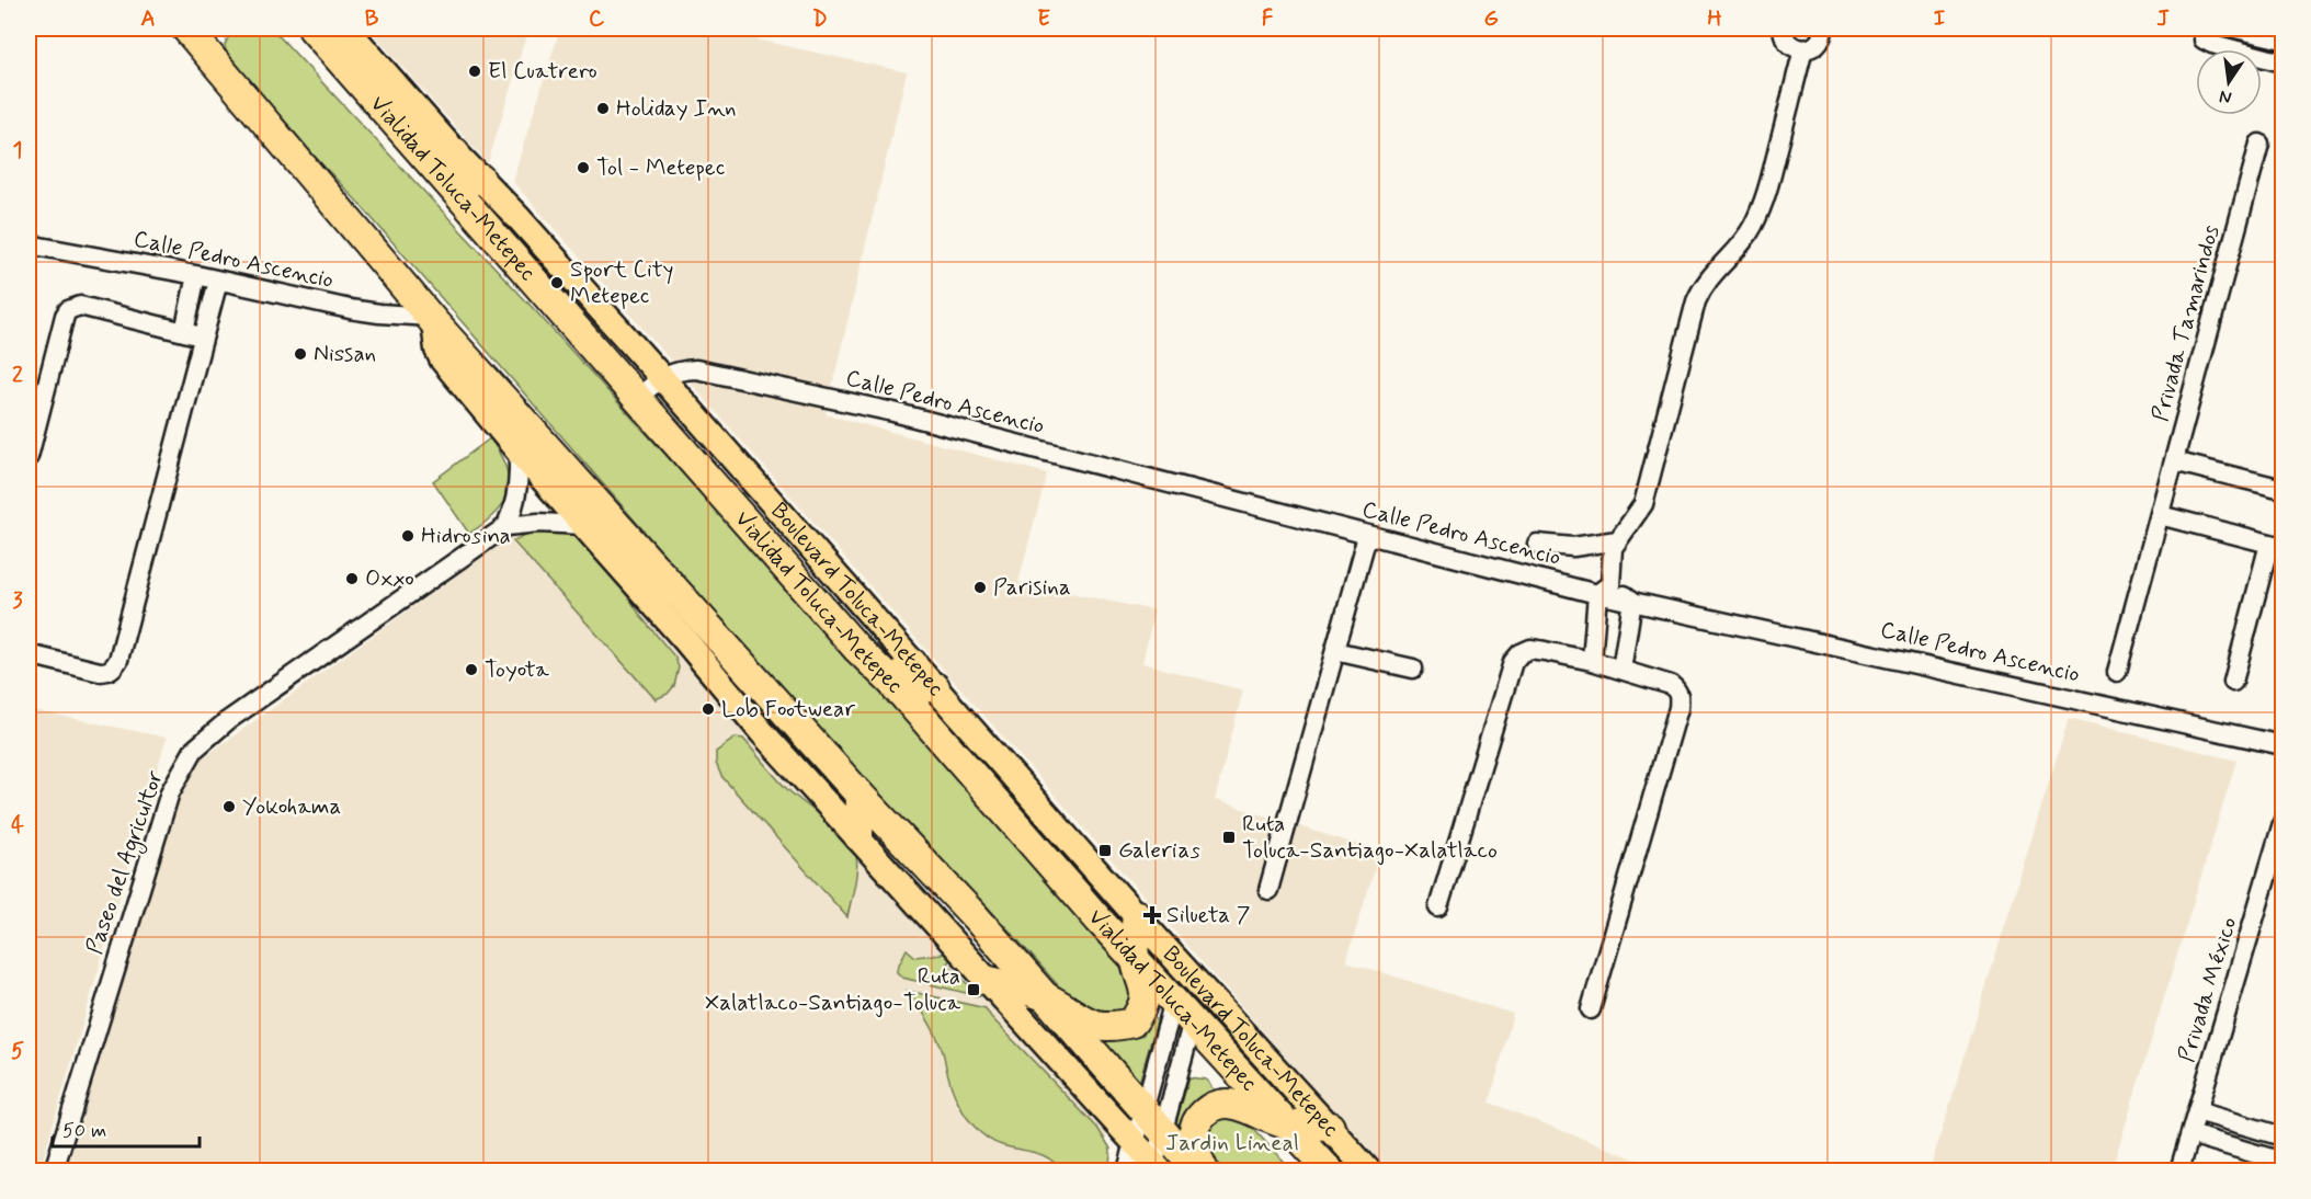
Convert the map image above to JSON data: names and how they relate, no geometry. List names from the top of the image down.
{
  "streets": {
    "highway": ["Vialidad Toluca-Metepec"],
    "main road": ["Boulevard Toluca-Metepec"],
    "street": [
      "Calle Pedro Ascencio",
      "Privada Tamarindos",
      "Paseo del Agricultor",
      "Privada México"
    ]
  },
  "crossings": [
    ["Vialidad Toluca-Metepec", "Calle Pedro Ascencio"],
    ["Calle Pedro Ascencio", "Boulevard Toluca-Metepec"]
  ],
  "parks": ["Jardin Lineal"],
  "places": {
    "other": [
      "El Cuatrero",
      "Holiday Inn",
      "Tol - Metepec",
      "Sport City Metepec",
      "Nissan",
      "Hidrosina",
      "Oxxo",
      "Parisina",
      "Toyota",
      "Lob Footwear",
      "Yokohama"
    ],
    "transit": ["Ruta Toluca-Santiago-Xalatlaco", "Galerias", "Ruta Xalatlaco-Santiago-Toluca"],
    "health": ["Silueta 7"]
  },
  "scale_bar": "50 m",
  "north": "bottom",
  "grid": {
    "columns": [
      "A",
      "B",
      "C",
      "D",
      "E",
      "F",
      "G",
      "H",
      "I",
      "J"
    ],
    "rows": [
      "1",
      "2",
      "3",
      "4",
      "5"
    ]
  }
}
